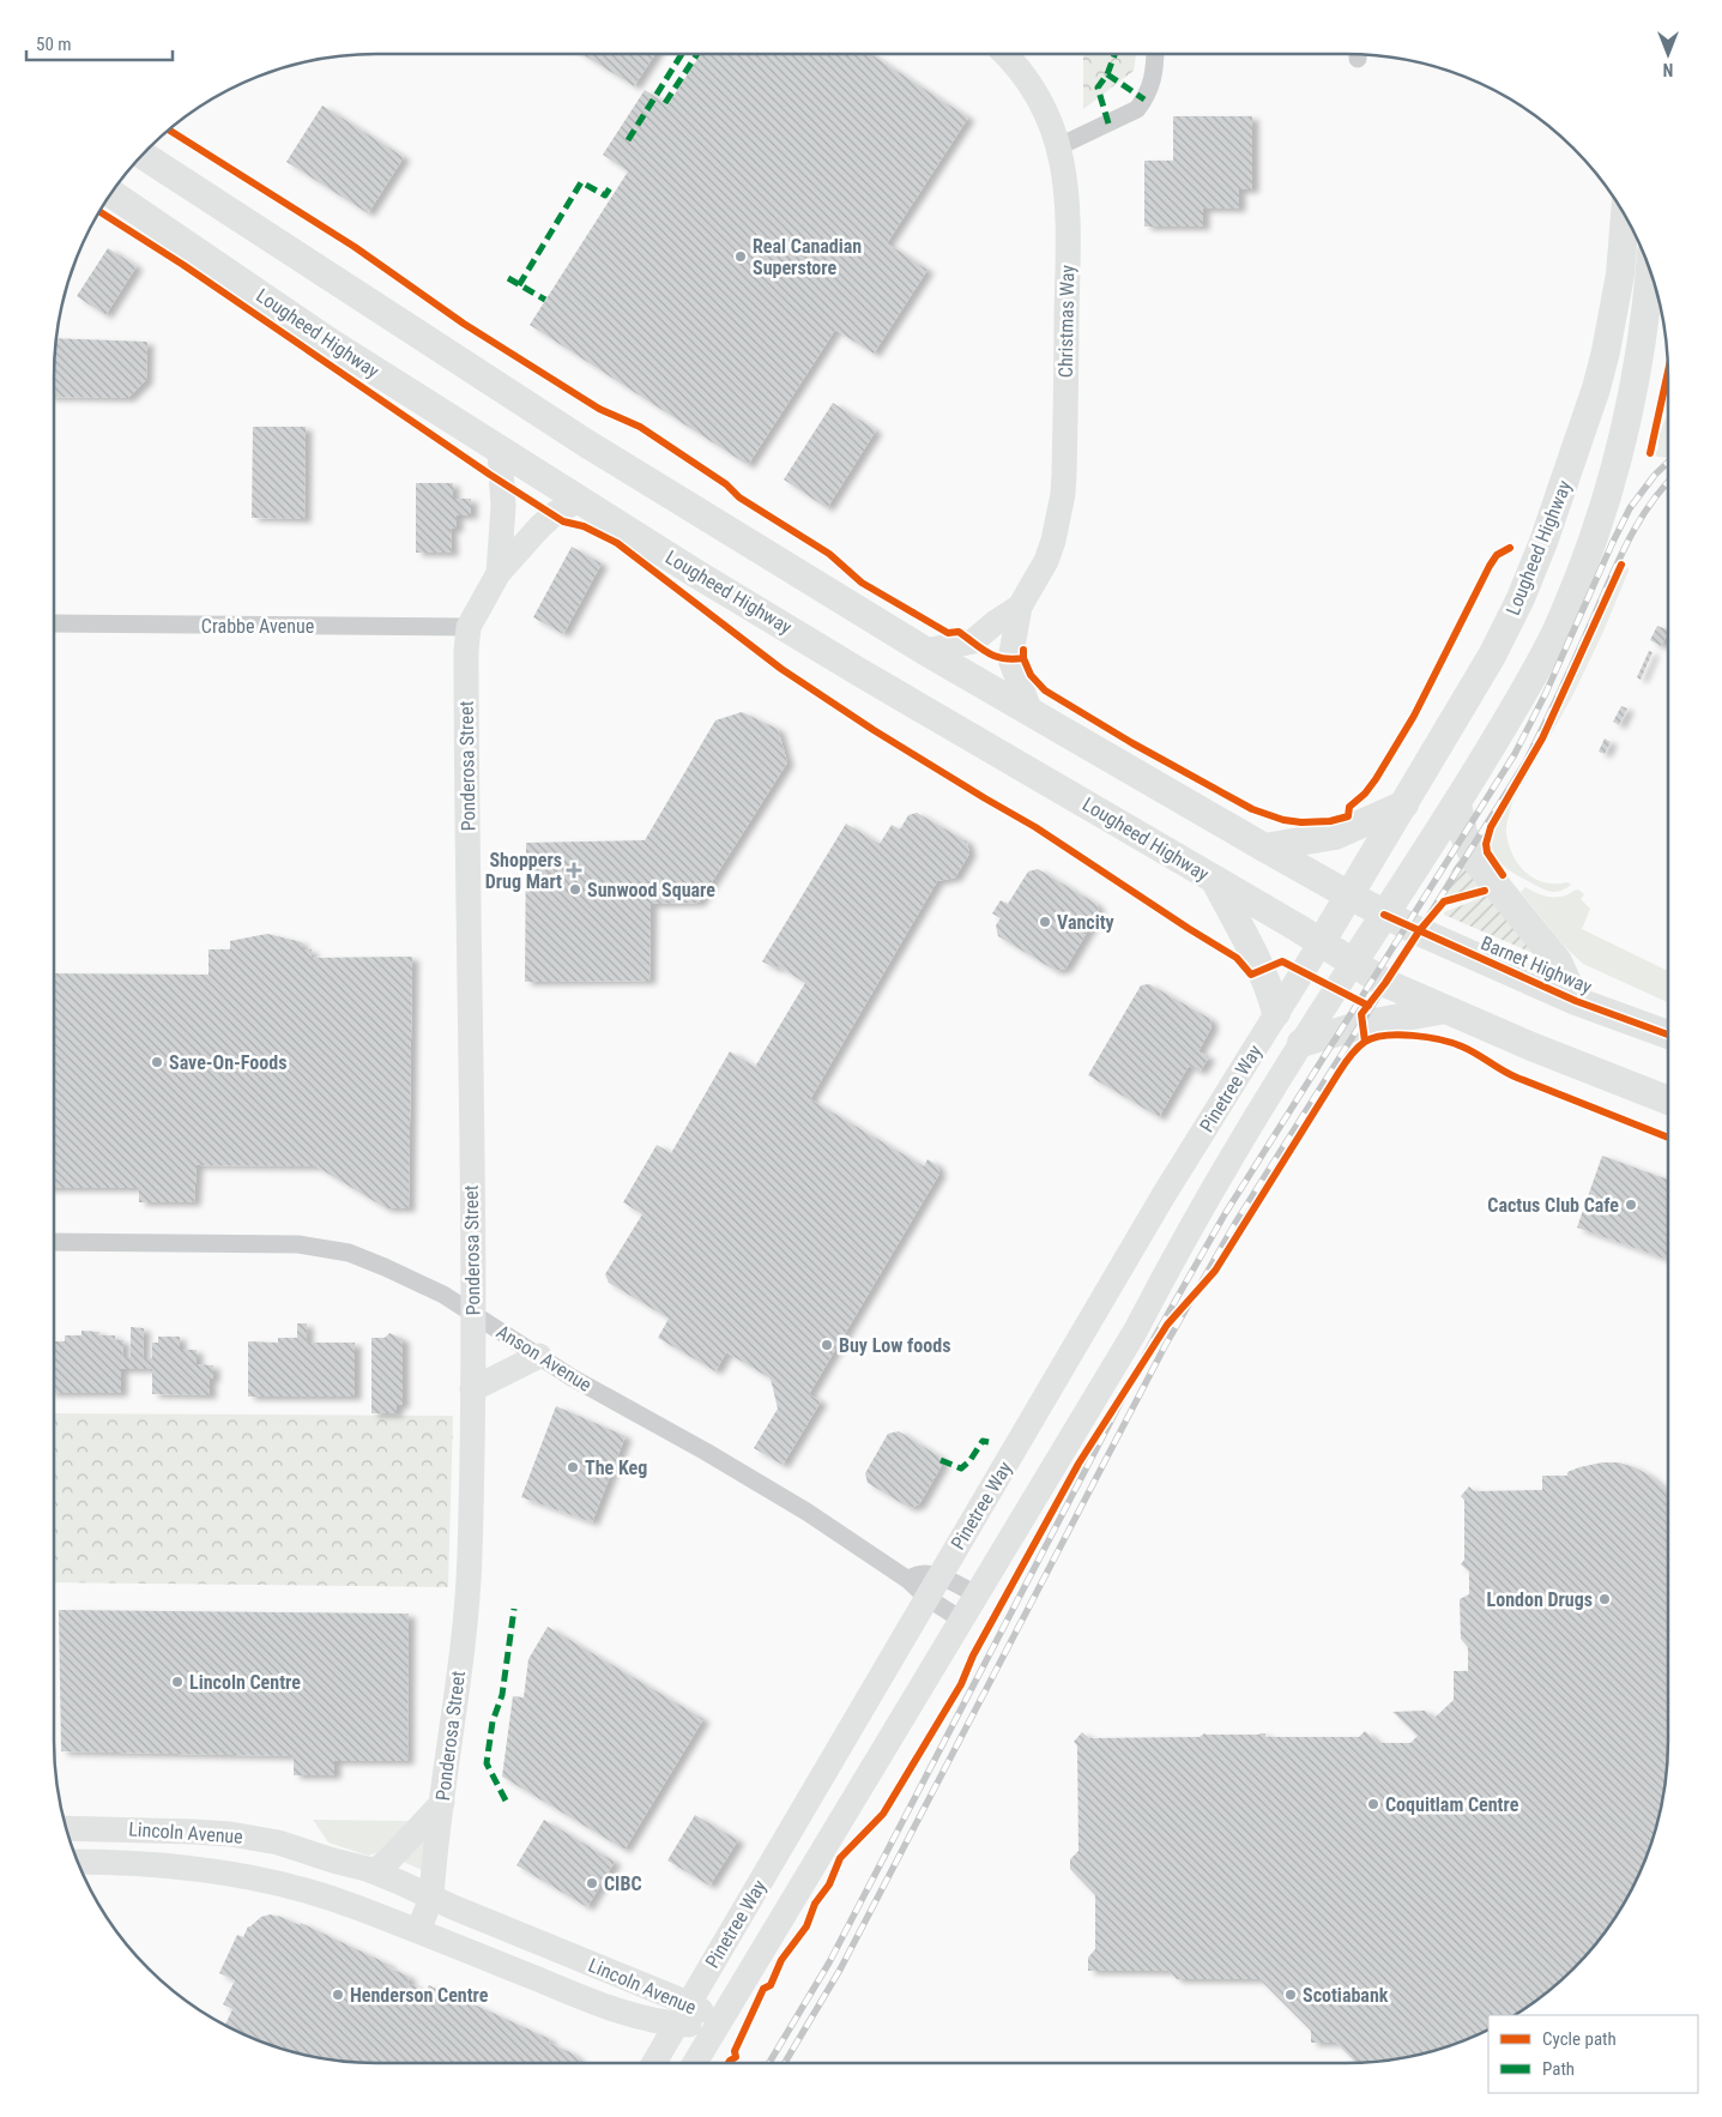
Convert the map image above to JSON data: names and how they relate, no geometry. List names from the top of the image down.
{
  "streets": {
    "main road": [
      "Christmas Way",
      "Lougheed Highway",
      "Ponderosa Street",
      "Barnet Highway",
      "Pinetree Way",
      "Lincoln Avenue"
    ],
    "street": ["Crabbe Avenue", "Anson Avenue"]
  },
  "crossings": [
    ["Lougheed Highway", "Ponderosa Street"],
    ["Lougheed Highway", "Pinetree Way"],
    ["Crabbe Avenue", "Ponderosa Street"],
    ["Ponderosa Street", "Anson Avenue"],
    ["Ponderosa Street", "Lincoln Avenue"],
    ["Pinetree Way", "Anson Avenue"],
    ["Pinetree Way", "Lincoln Avenue"]
  ],
  "places": {
    "other": [
      "Real Canadian Superstore",
      "Sunwood Square",
      "Vancity",
      "Save-On-Foods",
      "Cactus Club Cafe",
      "Buy Low foods",
      "The Keg",
      "London Drugs",
      "Lincoln Centre",
      "Coquitlam Centre",
      "CIBC",
      "Henderson Centre",
      "Scotiabank"
    ],
    "health": ["Shoppers Drug Mart"]
  },
  "legend": ["Cycle path", "Path"],
  "scale_bar": "50 m",
  "north": "bottom"
}
